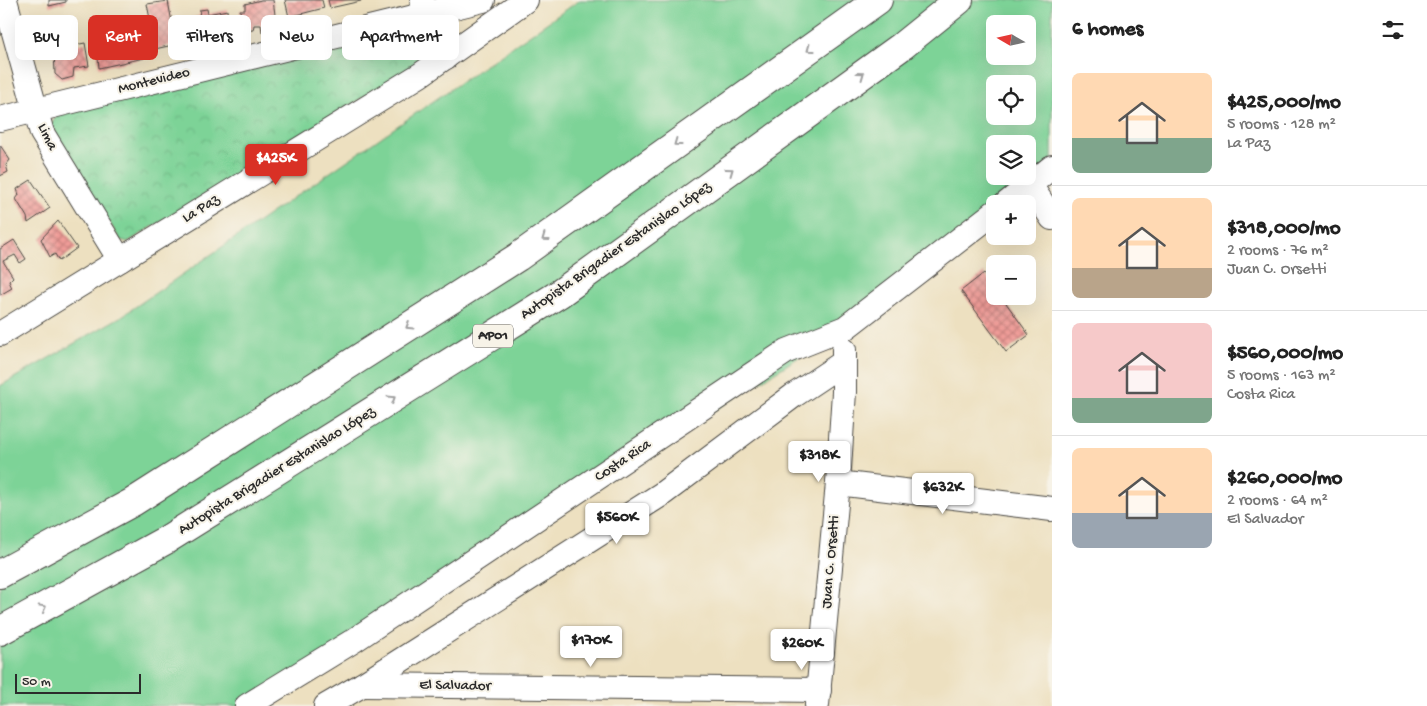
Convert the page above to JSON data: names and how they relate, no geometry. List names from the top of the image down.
{
  "streets": {
    "highway": ["Autopista Brigadier Estanislao López", "AP01"],
    "street": [
      "Montevideo",
      "Lima",
      "La Paz",
      "Costa Rica",
      "Juan C. Orsetti",
      "El Salvador"
    ]
  },
  "crossings": [
    ["Montevideo", "Lima"],
    ["Lima", "La Paz"],
    ["Costa Rica", "Juan C. Orsetti"],
    ["Juan C. Orsetti", "El Salvador"]
  ],
  "scale_bar": "50 m",
  "north": "left",
  "page": {
    "heading": "6 homes",
    "map_buttons": ["+", "−"],
    "chip": [
      "Buy",
      "Rent",
      "Filters",
      "New",
      "Apartment"
    ],
    "list": [
      {
        "name": "$425,000/mo",
        "note": "5 rooms · 128 m² · La Paz"
      },
      {
        "name": "$318,000/mo",
        "note": "2 rooms · 76 m² · Juan C. Orsetti"
      },
      {
        "name": "$560,000/mo",
        "note": "5 rooms · 163 m² · Costa Rica"
      },
      {
        "name": "$260,000/mo",
        "note": "2 rooms · 64 m² · El Salvador"
      }
    ],
    "price": [
      "$425K",
      "$318K",
      "$632K",
      "$560K",
      "$170K",
      "$260K"
    ],
    "scale": "50 m"
  }
}
